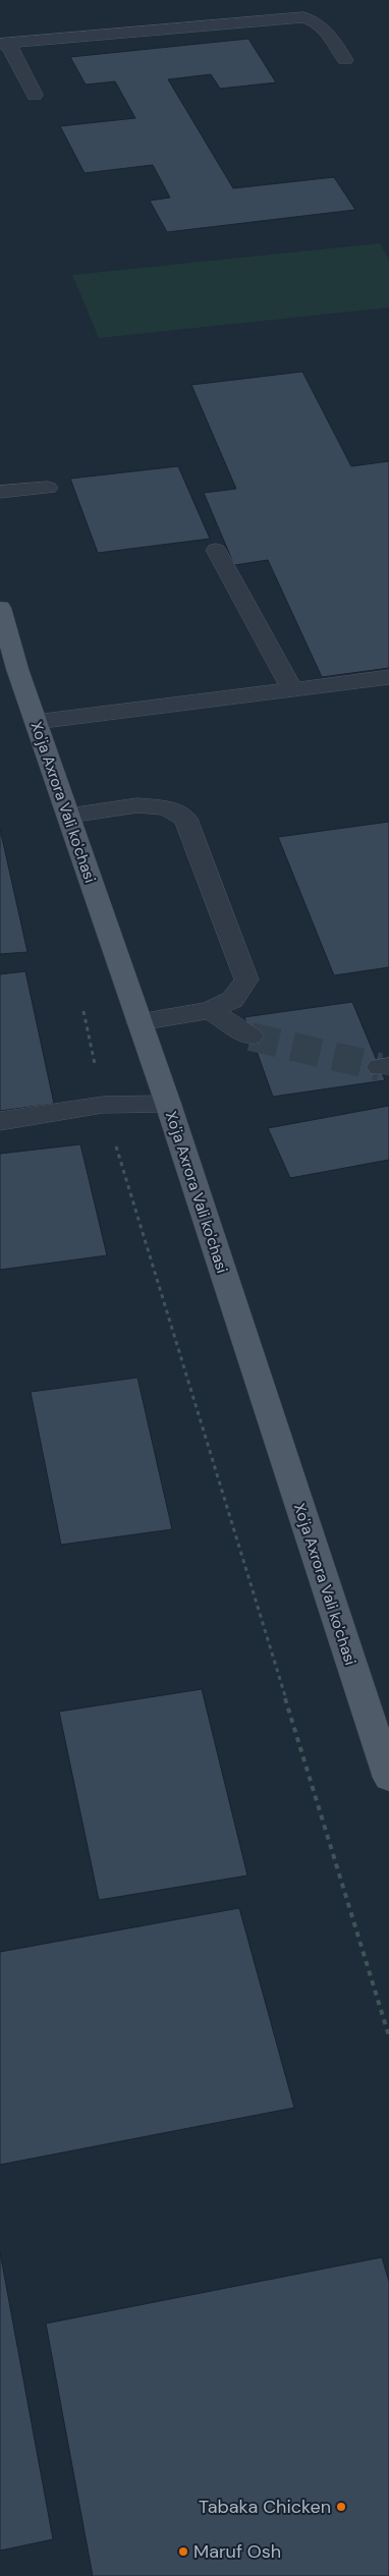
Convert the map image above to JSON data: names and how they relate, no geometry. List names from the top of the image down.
{
  "streets": {
    "main road": ["Xo'ja Axrora Vali ko'chasi"]
  },
  "places": ["Tabaka Chicken", "Maruf Osh"]
}
